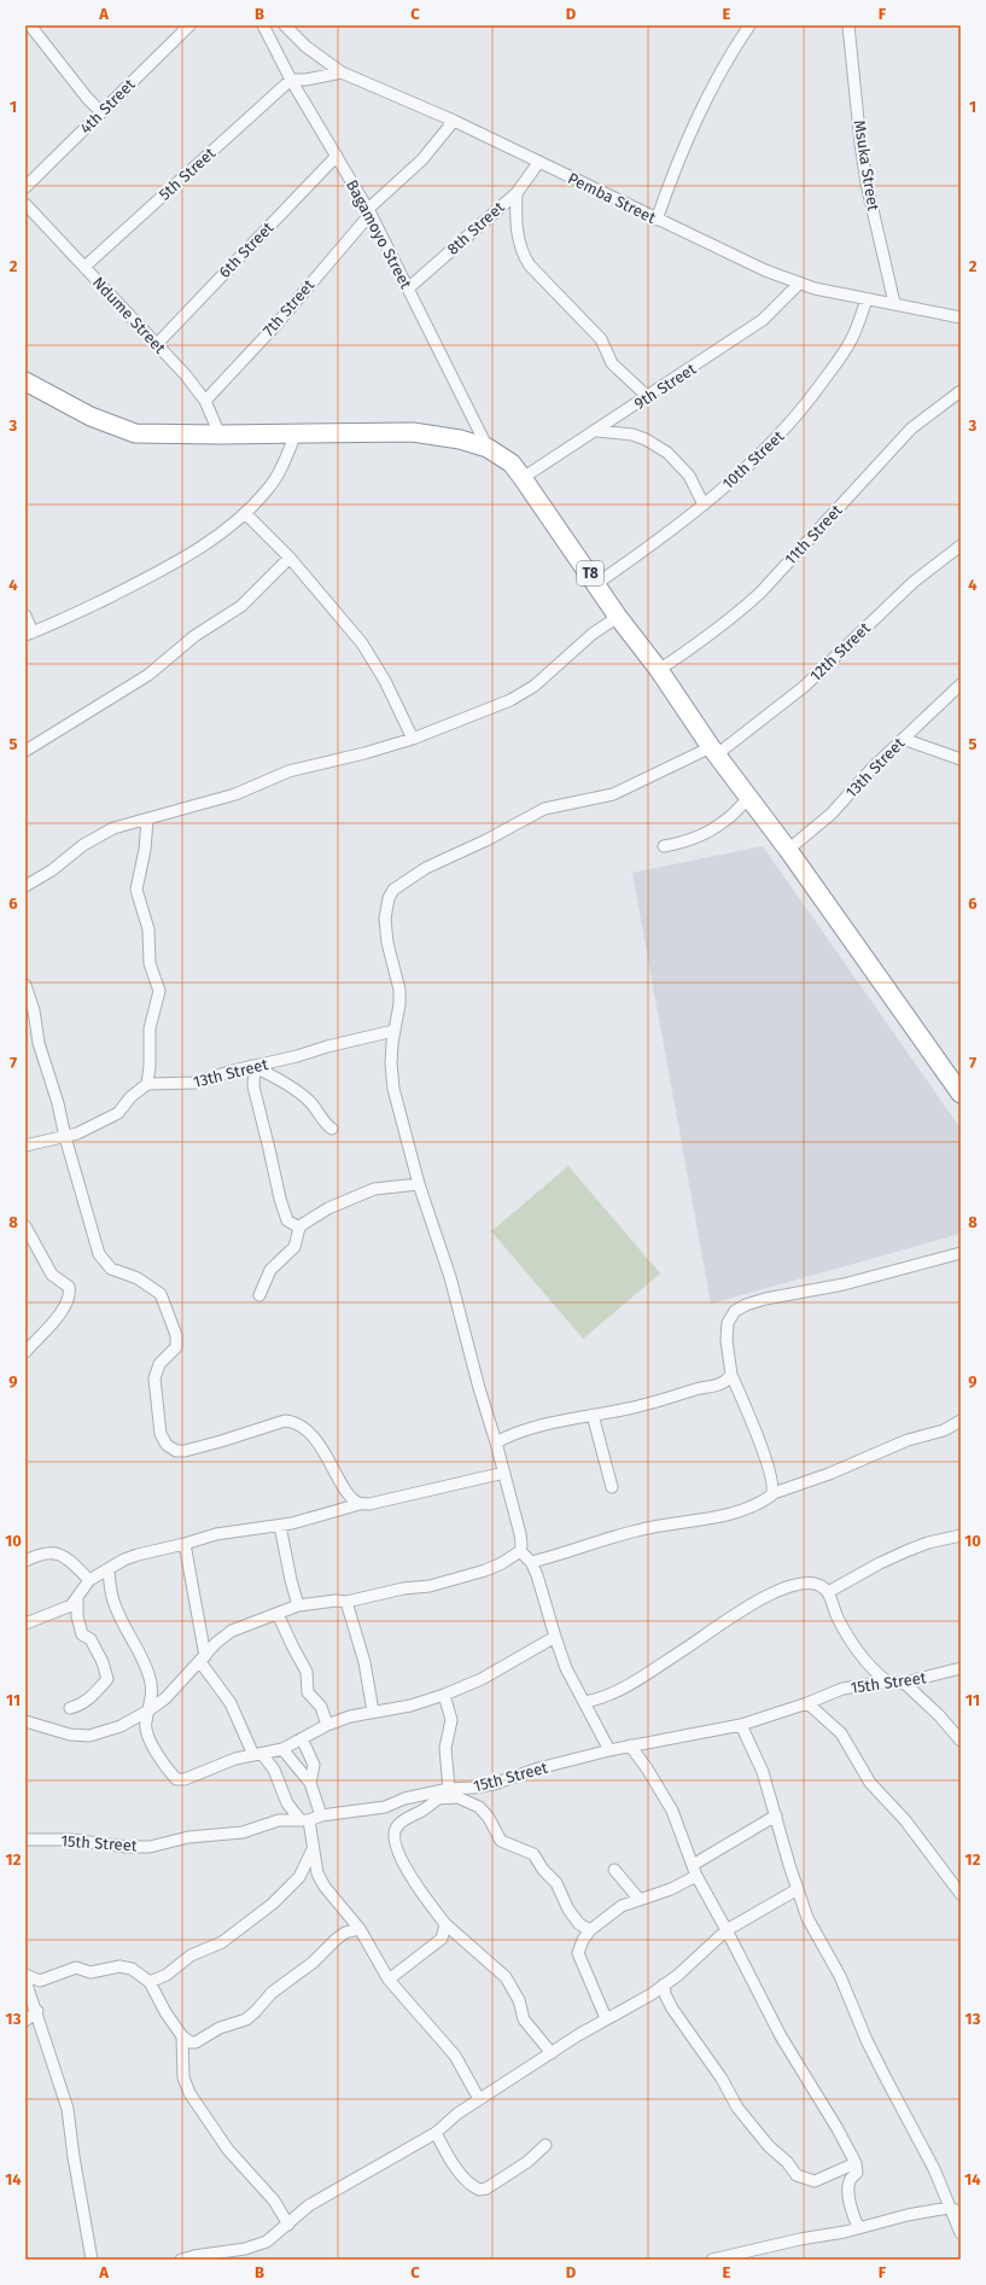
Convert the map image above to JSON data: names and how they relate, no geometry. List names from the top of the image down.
{
  "streets": {
    "highway": ["T8"],
    "street": [
      "4th Street",
      "Msuka Street",
      "5th Street",
      "Pemba Street",
      "8th Street",
      "Bagamoyo Street",
      "6th Street",
      "7th Street",
      "Ndume Street",
      "9th Street",
      "10th Street",
      "11th Street",
      "12th Street",
      "13th Street",
      "15th Street"
    ]
  },
  "crossings": [
    ["Msuka Street", "Pemba Street"],
    ["5th Street", "Bagamoyo Street"],
    ["5th Street", "Ndume Street"],
    ["Pemba Street", "8th Street"],
    ["Pemba Street", "7th Street"],
    ["Pemba Street", "9th Street"],
    ["Pemba Street", "10th Street"],
    ["8th Street", "Bagamoyo Street"],
    ["Bagamoyo Street", "6th Street"],
    ["Bagamoyo Street", "7th Street"],
    ["Bagamoyo Street", "T8"],
    ["6th Street", "Ndume Street"],
    ["7th Street", "Ndume Street"],
    ["Ndume Street", "T8"],
    ["9th Street", "T8"],
    ["10th Street", "T8"],
    ["11th Street", "T8"],
    ["T8", "12th Street"],
    ["T8", "13th Street"],
    ["12th Street", "13th Street"]
  ],
  "grid": {
    "columns": [
      "A",
      "B",
      "C",
      "D",
      "E",
      "F"
    ],
    "rows": [
      "1",
      "2",
      "3",
      "4",
      "5",
      "6",
      "7",
      "8",
      "9",
      "10",
      "11",
      "12",
      "13",
      "14"
    ]
  }
}
